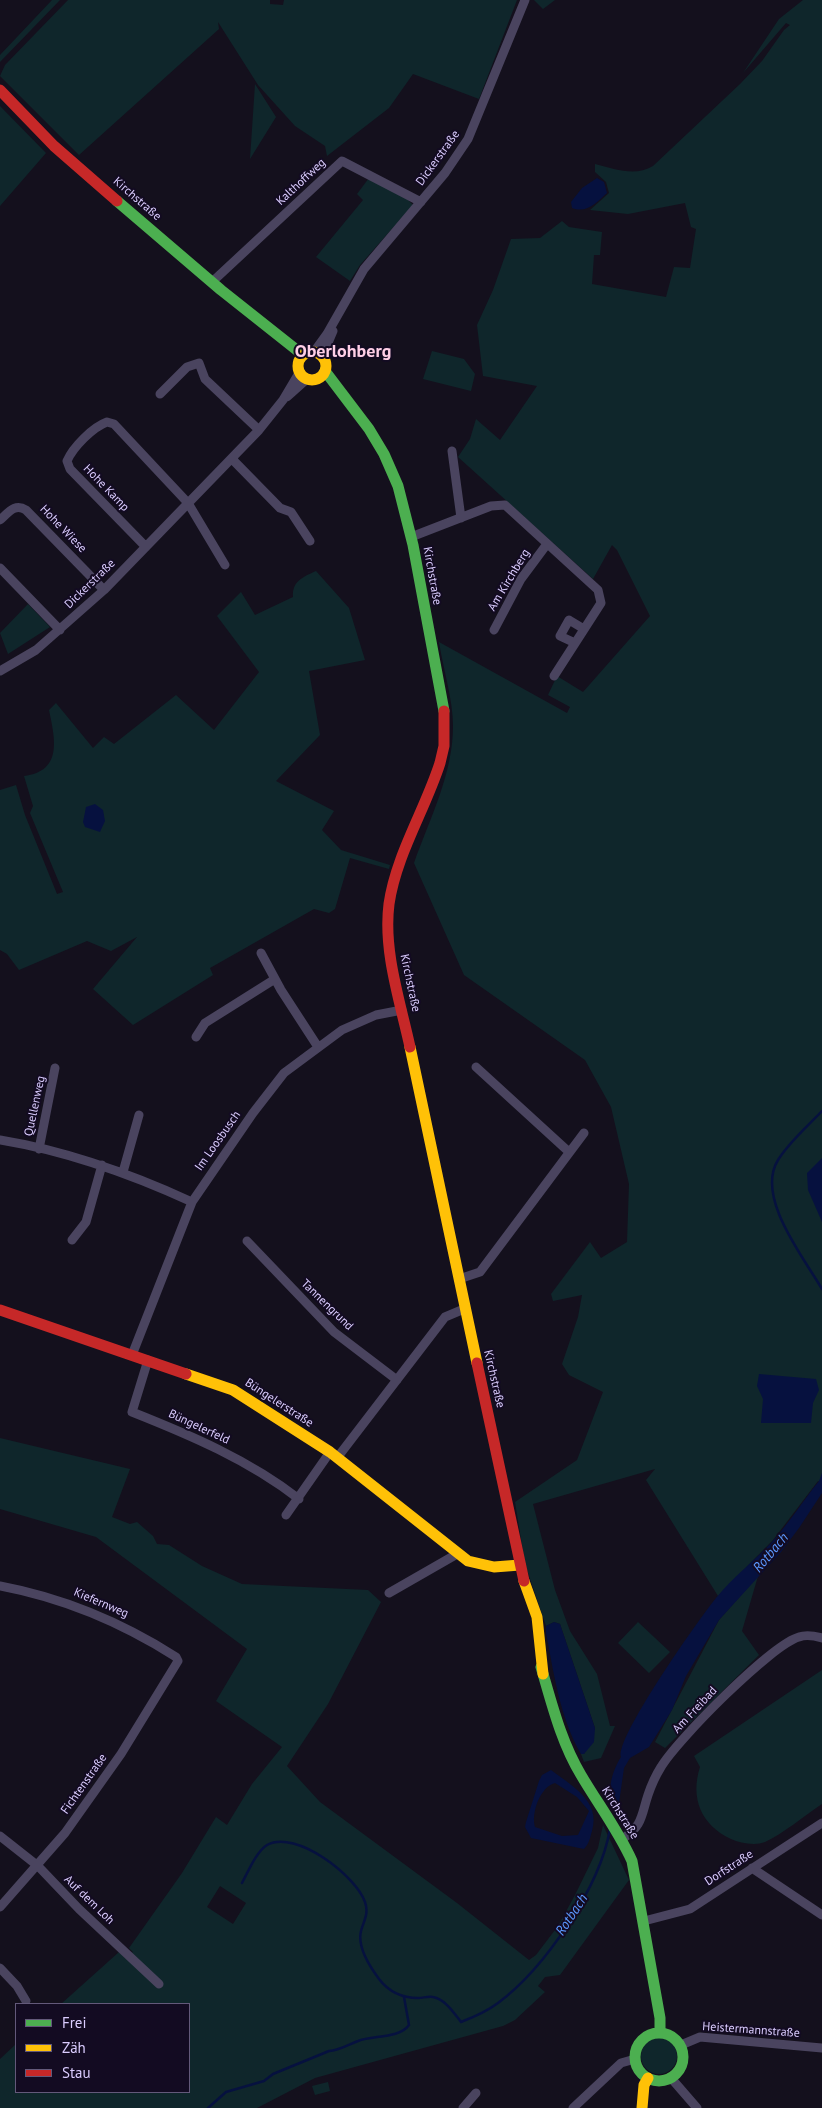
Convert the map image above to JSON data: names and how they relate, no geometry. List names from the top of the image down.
{
  "streets": {
    "street": [
      "Dickerstraße",
      "Kalthoffweg",
      "Kirchstraße",
      "Hohe Kamp",
      "Hohe Wiese",
      "Am Kirchberg",
      "Quellenweg",
      "Im Loosbusch",
      "Tannengrund",
      "Büngelerstraße",
      "Büngelerfeld",
      "Kiefernweg",
      "Am Freibad",
      "Fichtenstraße",
      "Dorfstraße",
      "Auf dem Loh",
      "Heistermannstraße"
    ]
  },
  "crossings": [
    ["Dickerstraße", "Kalthoffweg"],
    ["Dickerstraße", "Kirchstraße"],
    ["Dickerstraße", "Hohe Kamp"],
    ["Dickerstraße", "Hohe Wiese"],
    ["Kalthoffweg", "Kirchstraße"],
    ["Kirchstraße", "Am Kirchberg"],
    ["Kirchstraße", "Im Loosbusch"],
    ["Kirchstraße", "Büngelerstraße"],
    ["Kirchstraße", "Am Freibad"],
    ["Kirchstraße", "Dorfstraße"],
    ["Kirchstraße", "Heistermannstraße"],
    ["Quellenweg", "Im Loosbusch"],
    ["Im Loosbusch", "Büngelerstraße"],
    ["Büngelerstraße", "Büngelerfeld"],
    ["Kiefernweg", "Fichtenstraße"],
    ["Fichtenstraße", "Auf dem Loh"]
  ],
  "districts": ["Oberlohberg"],
  "water": ["Rotbach"],
  "legend": ["Frei", "Zäh", "Stau"]
}
